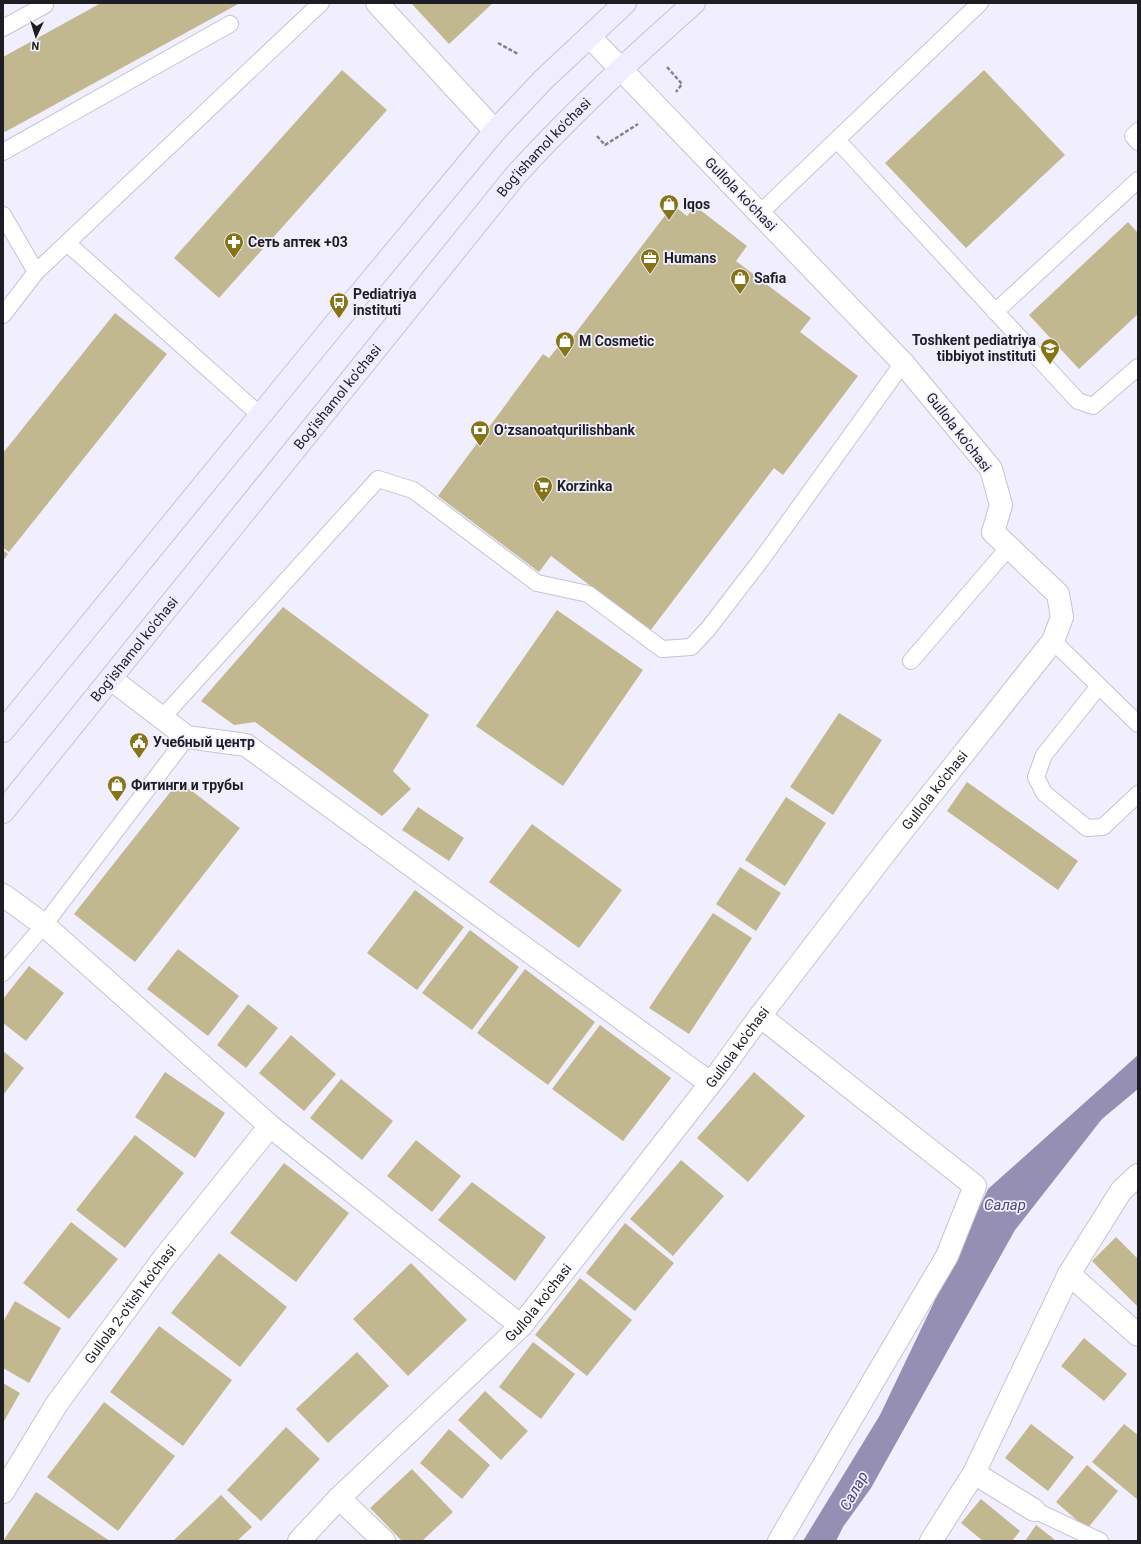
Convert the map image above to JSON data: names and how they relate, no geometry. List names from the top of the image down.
{
  "streets": {
    "main road": ["Bog'ishamol ko'chasi"],
    "street": ["Gullola ko'chasi", "Gullola 2-o'tish ko'chasi"]
  },
  "crossings": [
    ["Bog'ishamol ko'chasi", "Gullola ko'chasi"]
  ],
  "water": ["Салар"],
  "places": {
    "shop": [
      "Iqos",
      "Safia",
      "M Cosmetic",
      "Фитинги и трубы"
    ],
    "pharmacy": ["Сеть аптек +03"],
    "office": ["Humans"],
    "bus stop": ["Pediatriya instituti"],
    "school or university": ["Toshkent pediatriya tibbiyot instituti"],
    "bank": ["Oʻzsanoatqurilishbank"],
    "supermarket": ["Korzinka"],
    "public building": ["Учебный центр"]
  },
  "north": "bottom"
}
